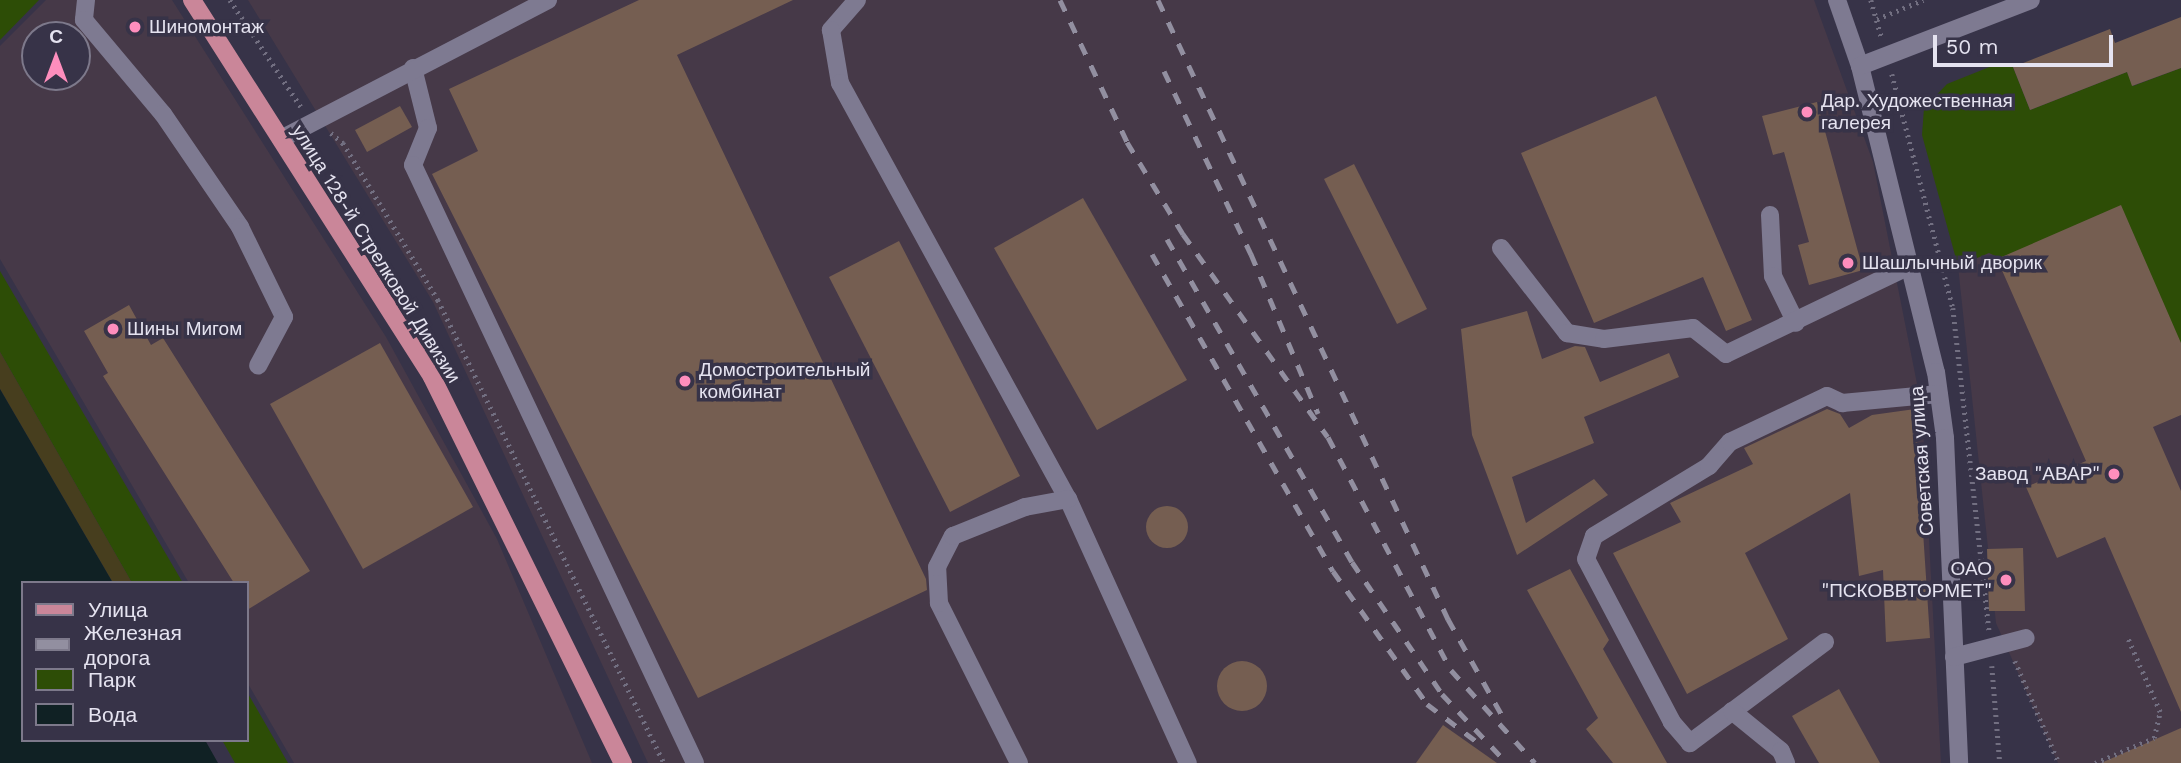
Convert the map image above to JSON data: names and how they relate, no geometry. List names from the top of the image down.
{
  "streets": {
    "main road": ["улица 128-й Стрелковой Дивизии"],
    "street": ["Советская улица"]
  },
  "places": [
    "Шиномонтаж",
    "Дар. Художественная галерея",
    "Шашлычный дворик",
    "Шины Мигом",
    "Домостроительный комбинат",
    "Завод \"АВАР\"",
    "ОАО \"ПСКОВВТОРМЕТ\""
  ],
  "legend": [
    "Улица",
    "Железная дорога",
    "Парк",
    "Вода"
  ],
  "scale_bar": "50 m",
  "north": "top"
}
